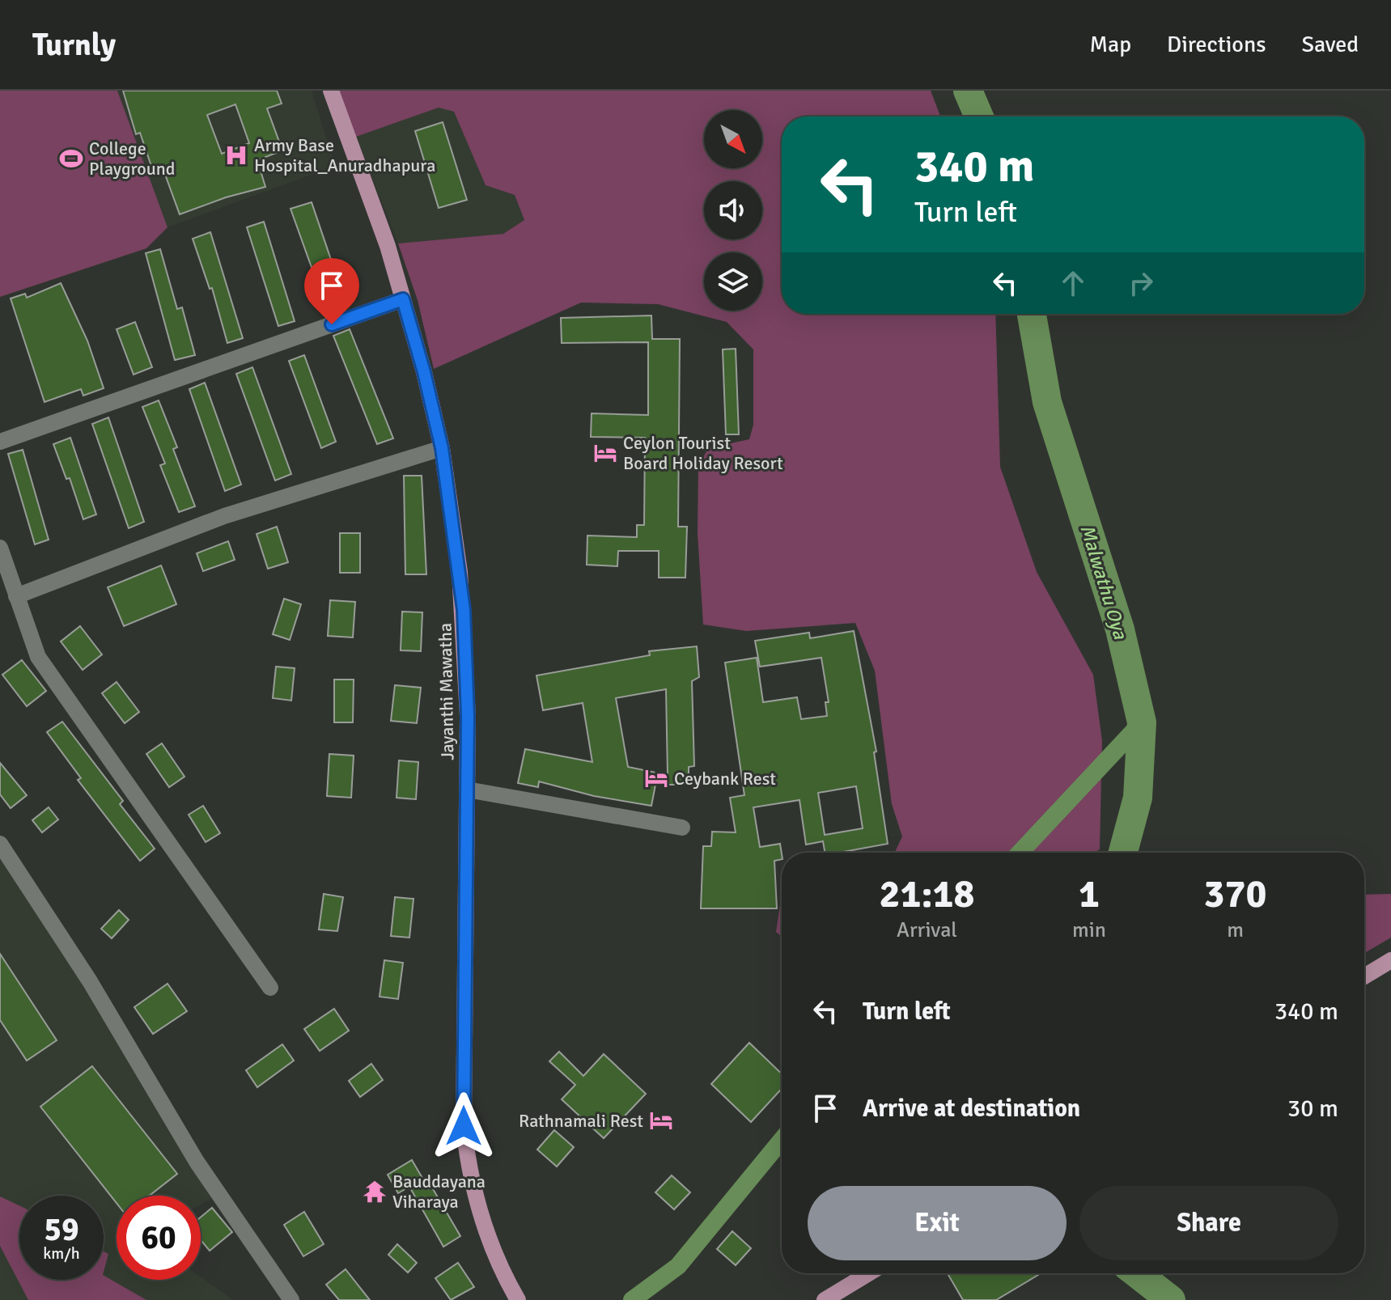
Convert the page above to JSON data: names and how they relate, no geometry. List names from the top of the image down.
{
  "streets": {
    "main road": ["Jayanthi Mawatha"]
  },
  "water": ["Malwathu Oya"],
  "places": {
    "hospital": ["Army Base Hospital_Anuradhapura"],
    "sports": ["College Playground"],
    "hotel": ["Ceylon Tourist Board Holiday Resort", "Ceybank Rest", "Rathnamali Rest"],
    "temple": ["Bauddayana Viharaya"]
  },
  "north": "bottom right",
  "page": {
    "header": "Turnly",
    "nav": ["Map", "Directions", "Saved"],
    "turn": ["340 m", "Turn left"],
    "eta": [
      "21:18",
      "Arrival",
      "1",
      "min",
      "370",
      "m"
    ],
    "list": [
      {
        "name": "Turn left",
        "value": "340 m"
      },
      {
        "name": "Arrive at destination",
        "value": "30 m"
      }
    ],
    "buttons": ["Exit", "Share"],
    "speed": "59 km/h",
    "limit": "60"
  }
}
